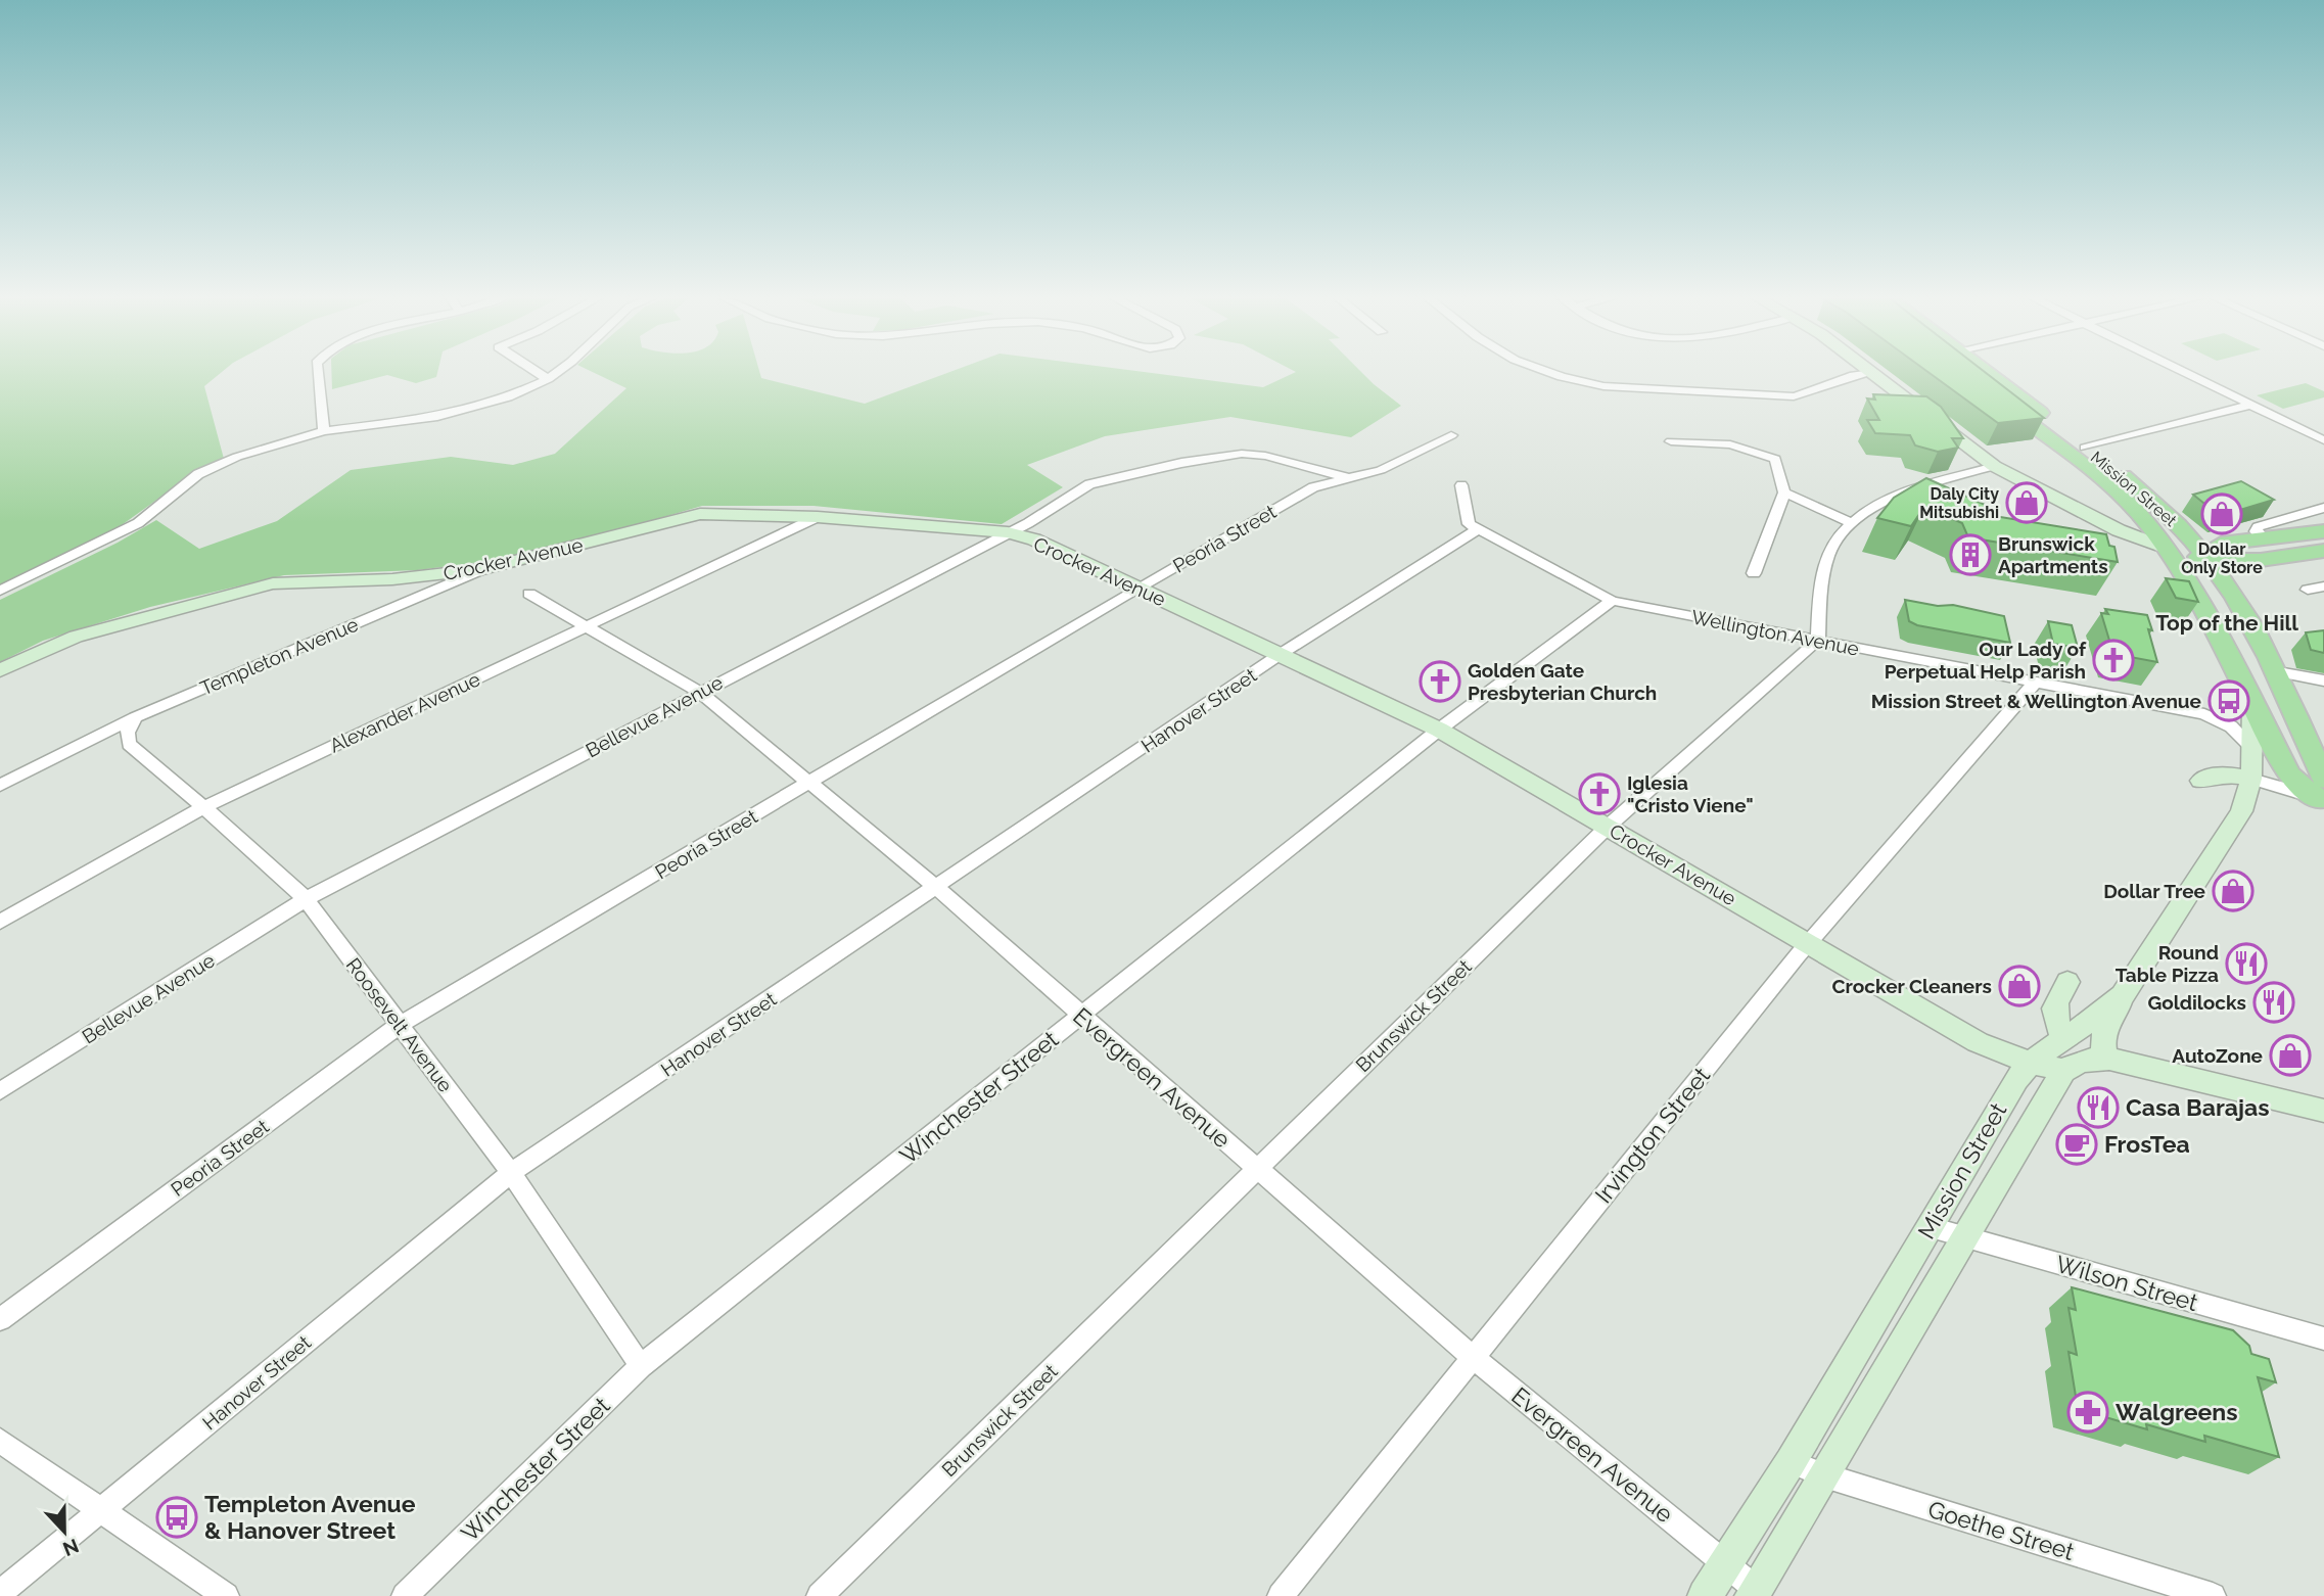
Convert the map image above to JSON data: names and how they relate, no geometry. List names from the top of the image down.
{
  "streets": {
    "main road": ["Mission Street", "Crocker Avenue"],
    "street": [
      "Peoria Street",
      "Wellington Avenue",
      "Templeton Avenue",
      "Hanover Street",
      "Alexander Avenue",
      "Bellevue Avenue",
      "Brunswick Street",
      "Roosevelt Avenue",
      "Evergreen Avenue",
      "Winchester Street",
      "Irvington Street",
      "Wilson Street",
      "Goethe Street"
    ]
  },
  "crossings": [
    ["Mission Street", "Crocker Avenue"],
    ["Mission Street", "Wellington Avenue"],
    ["Mission Street", "Evergreen Avenue"],
    ["Mission Street", "Wilson Street"],
    ["Mission Street", "Goethe Street"],
    ["Peoria Street", "Crocker Avenue"],
    ["Peoria Street", "Bellevue Avenue"],
    ["Peoria Street", "Roosevelt Avenue"],
    ["Peoria Street", "Evergreen Avenue"],
    ["Crocker Avenue", "Templeton Avenue"],
    ["Crocker Avenue", "Hanover Street"],
    ["Crocker Avenue", "Alexander Avenue"],
    ["Crocker Avenue", "Bellevue Avenue"],
    ["Crocker Avenue", "Brunswick Street"],
    ["Crocker Avenue", "Winchester Street"],
    ["Crocker Avenue", "Irvington Street"],
    ["Wellington Avenue", "Hanover Street"],
    ["Wellington Avenue", "Brunswick Street"],
    ["Wellington Avenue", "Winchester Street"],
    ["Wellington Avenue", "Irvington Street"],
    ["Templeton Avenue", "Roosevelt Avenue"],
    ["Hanover Street", "Roosevelt Avenue"],
    ["Hanover Street", "Evergreen Avenue"],
    ["Alexander Avenue", "Roosevelt Avenue"],
    ["Alexander Avenue", "Evergreen Avenue"],
    ["Bellevue Avenue", "Roosevelt Avenue"],
    ["Bellevue Avenue", "Evergreen Avenue"],
    ["Brunswick Street", "Evergreen Avenue"],
    ["Roosevelt Avenue", "Winchester Street"],
    ["Evergreen Avenue", "Winchester Street"],
    ["Evergreen Avenue", "Irvington Street"]
  ],
  "districts": ["Top of the Hill"],
  "places": {
    "shop": [
      "Daly City Mitsubishi",
      "Dollar Only Store",
      "Dollar Tree",
      "Crocker Cleaners",
      "AutoZone"
    ],
    "building": ["Brunswick Apartments"],
    "church": ["Our Lady of Perpetual Help Parish", "Golden Gate Presbyterian Church", "Iglesia \"Cristo Viene\""],
    "bus stop": ["Mission Street & Wellington Avenue", "Templeton Avenue & Hanover Street"],
    "restaurant": ["Round Table Pizza", "Goldilocks", "Casa Barajas"],
    "cafe": ["FrosTea"],
    "pharmacy": ["Walgreens"]
  },
  "north": "bottom"
}
